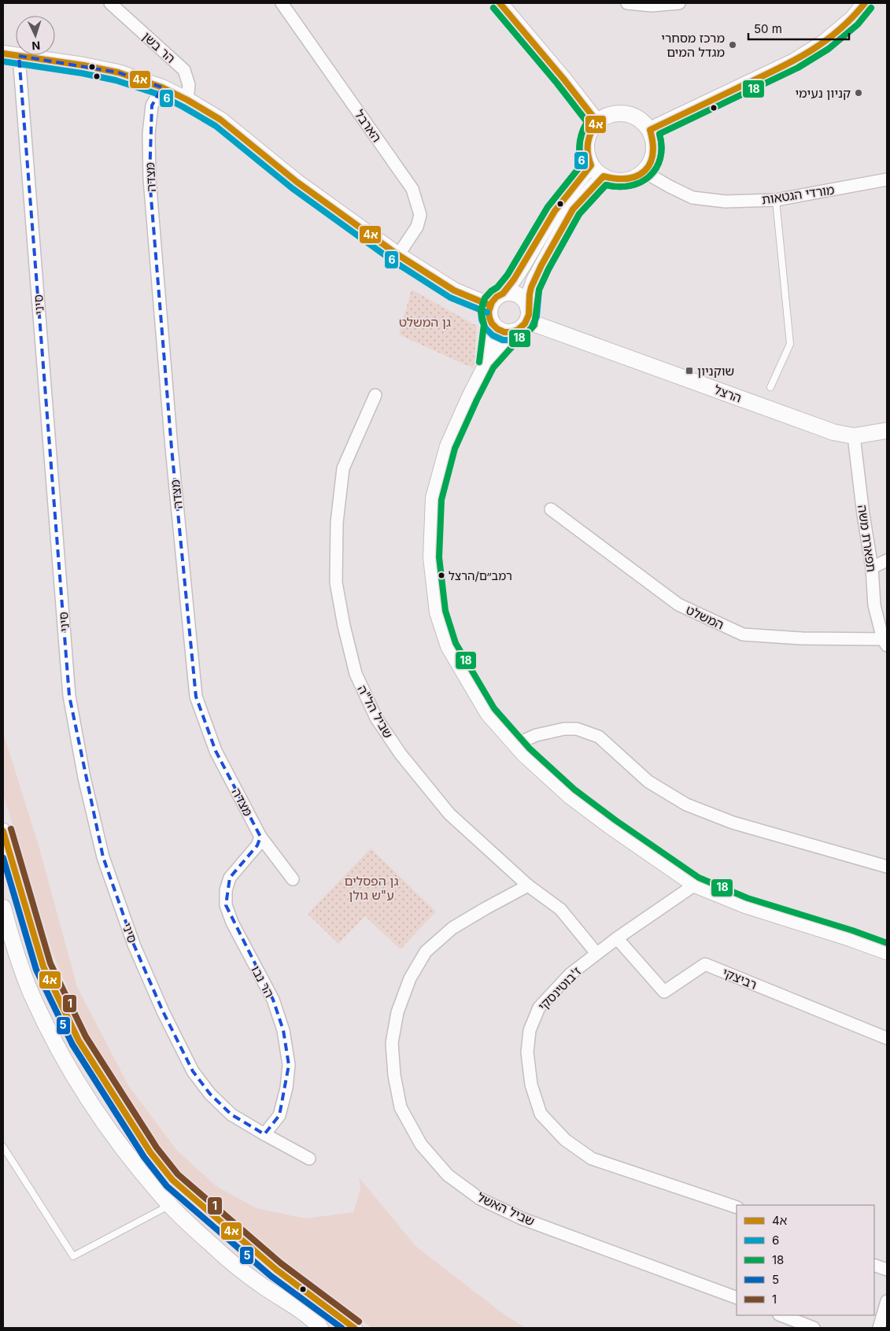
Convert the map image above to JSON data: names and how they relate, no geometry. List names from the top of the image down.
{
  "streets": {
    "street": [
      "הר בשן",
      "הארבל",
      "מצדה",
      "מורדי הגטאות",
      "סיני",
      "הרצל",
      "תפארת משה",
      "המשלט",
      "שביל הל\"ה",
      "רביצקי",
      "הר נבו",
      "ז'בוטינסקי",
      "שביל האשל"
    ]
  },
  "crossings": [
    ["מצדה", "הר נבו"],
    ["סיני", "הר נבו"],
    ["הרצל", "תפארת משה"],
    ["תפארת משה", "המשלט"],
    ["שביל הל\"ה", "ז'בוטינסקי"],
    ["שביל הל\"ה", "שביל האשל"],
    ["רביצקי", "ז'בוטינסקי"]
  ],
  "parks": ["גן המשלט", "גן הפסלים ע\"ש גולן"],
  "places": {
    "other": ["מרכז מסחרי מגדל המים", "קניון נעימי", "רמב״ם/הרצל"],
    "transit": ["שוקניון"]
  },
  "lines": [
    "transit line 4א",
    "transit line 6",
    "transit line 18",
    "transit line 1",
    "transit line 5"
  ],
  "legend": [
    "4א",
    "6",
    "18",
    "5",
    "1"
  ],
  "scale_bar": "50 m",
  "north": "bottom"
}
